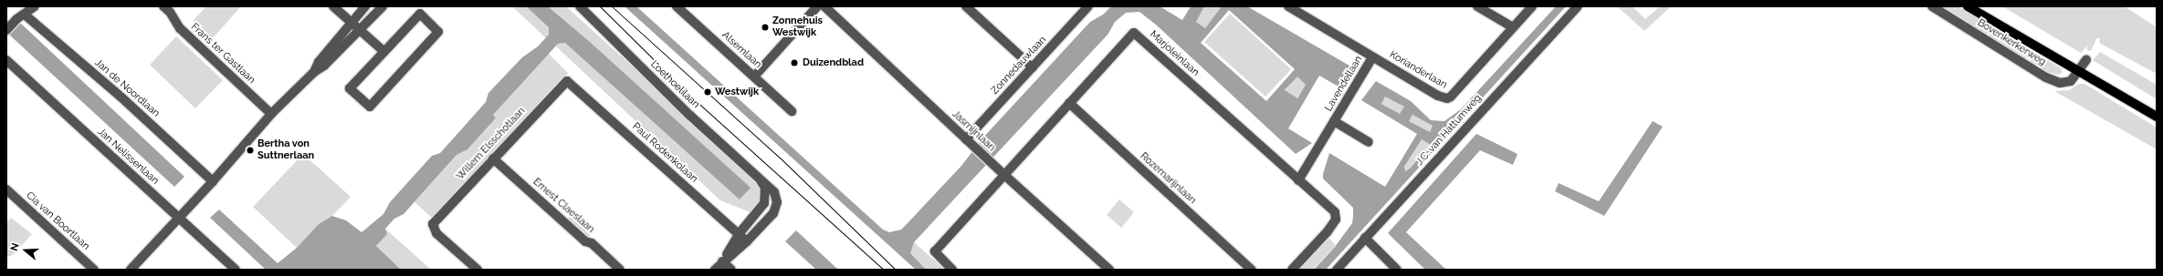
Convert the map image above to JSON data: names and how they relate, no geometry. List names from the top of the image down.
{
  "streets": {
    "main road": ["Bovenkerkerweg"],
    "street": [
      "Alsemlaan",
      "Frans ter Gastlaan",
      "Marjoleinlaan",
      "Zonnedauwlaan",
      "Korianderlaan",
      "Lavendellaan",
      "Loethoelilaan",
      "Jan de Noordlaan",
      "J.C. van Hattumweg",
      "Jasmijnlaan",
      "Willem Elsschotlaan",
      "Paul Rodenkolaan",
      "Jan Nelissenlaan",
      "Rozemarijnlaan",
      "Ernest Claeslaan",
      "Cia van Boortlaan"
    ]
  },
  "crossings": [
    ["Marjoleinlaan", "Lavendellaan"],
    ["Marjoleinlaan", "Jasmijnlaan"],
    ["Marjoleinlaan", "Rozemarijnlaan"],
    ["Zonnedauwlaan", "Jasmijnlaan"],
    ["Korianderlaan", "Lavendellaan"],
    ["Loethoelilaan", "Paul Rodenkolaan"],
    ["Willem Elsschotlaan", "Paul Rodenkolaan"],
    ["Willem Elsschotlaan", "Ernest Claeslaan"]
  ],
  "places": [
    "Zonnehuis Westwijk",
    "Duizendblad",
    "Westwijk",
    "Bertha von Suttnerlaan"
  ],
  "north": "left"
}
